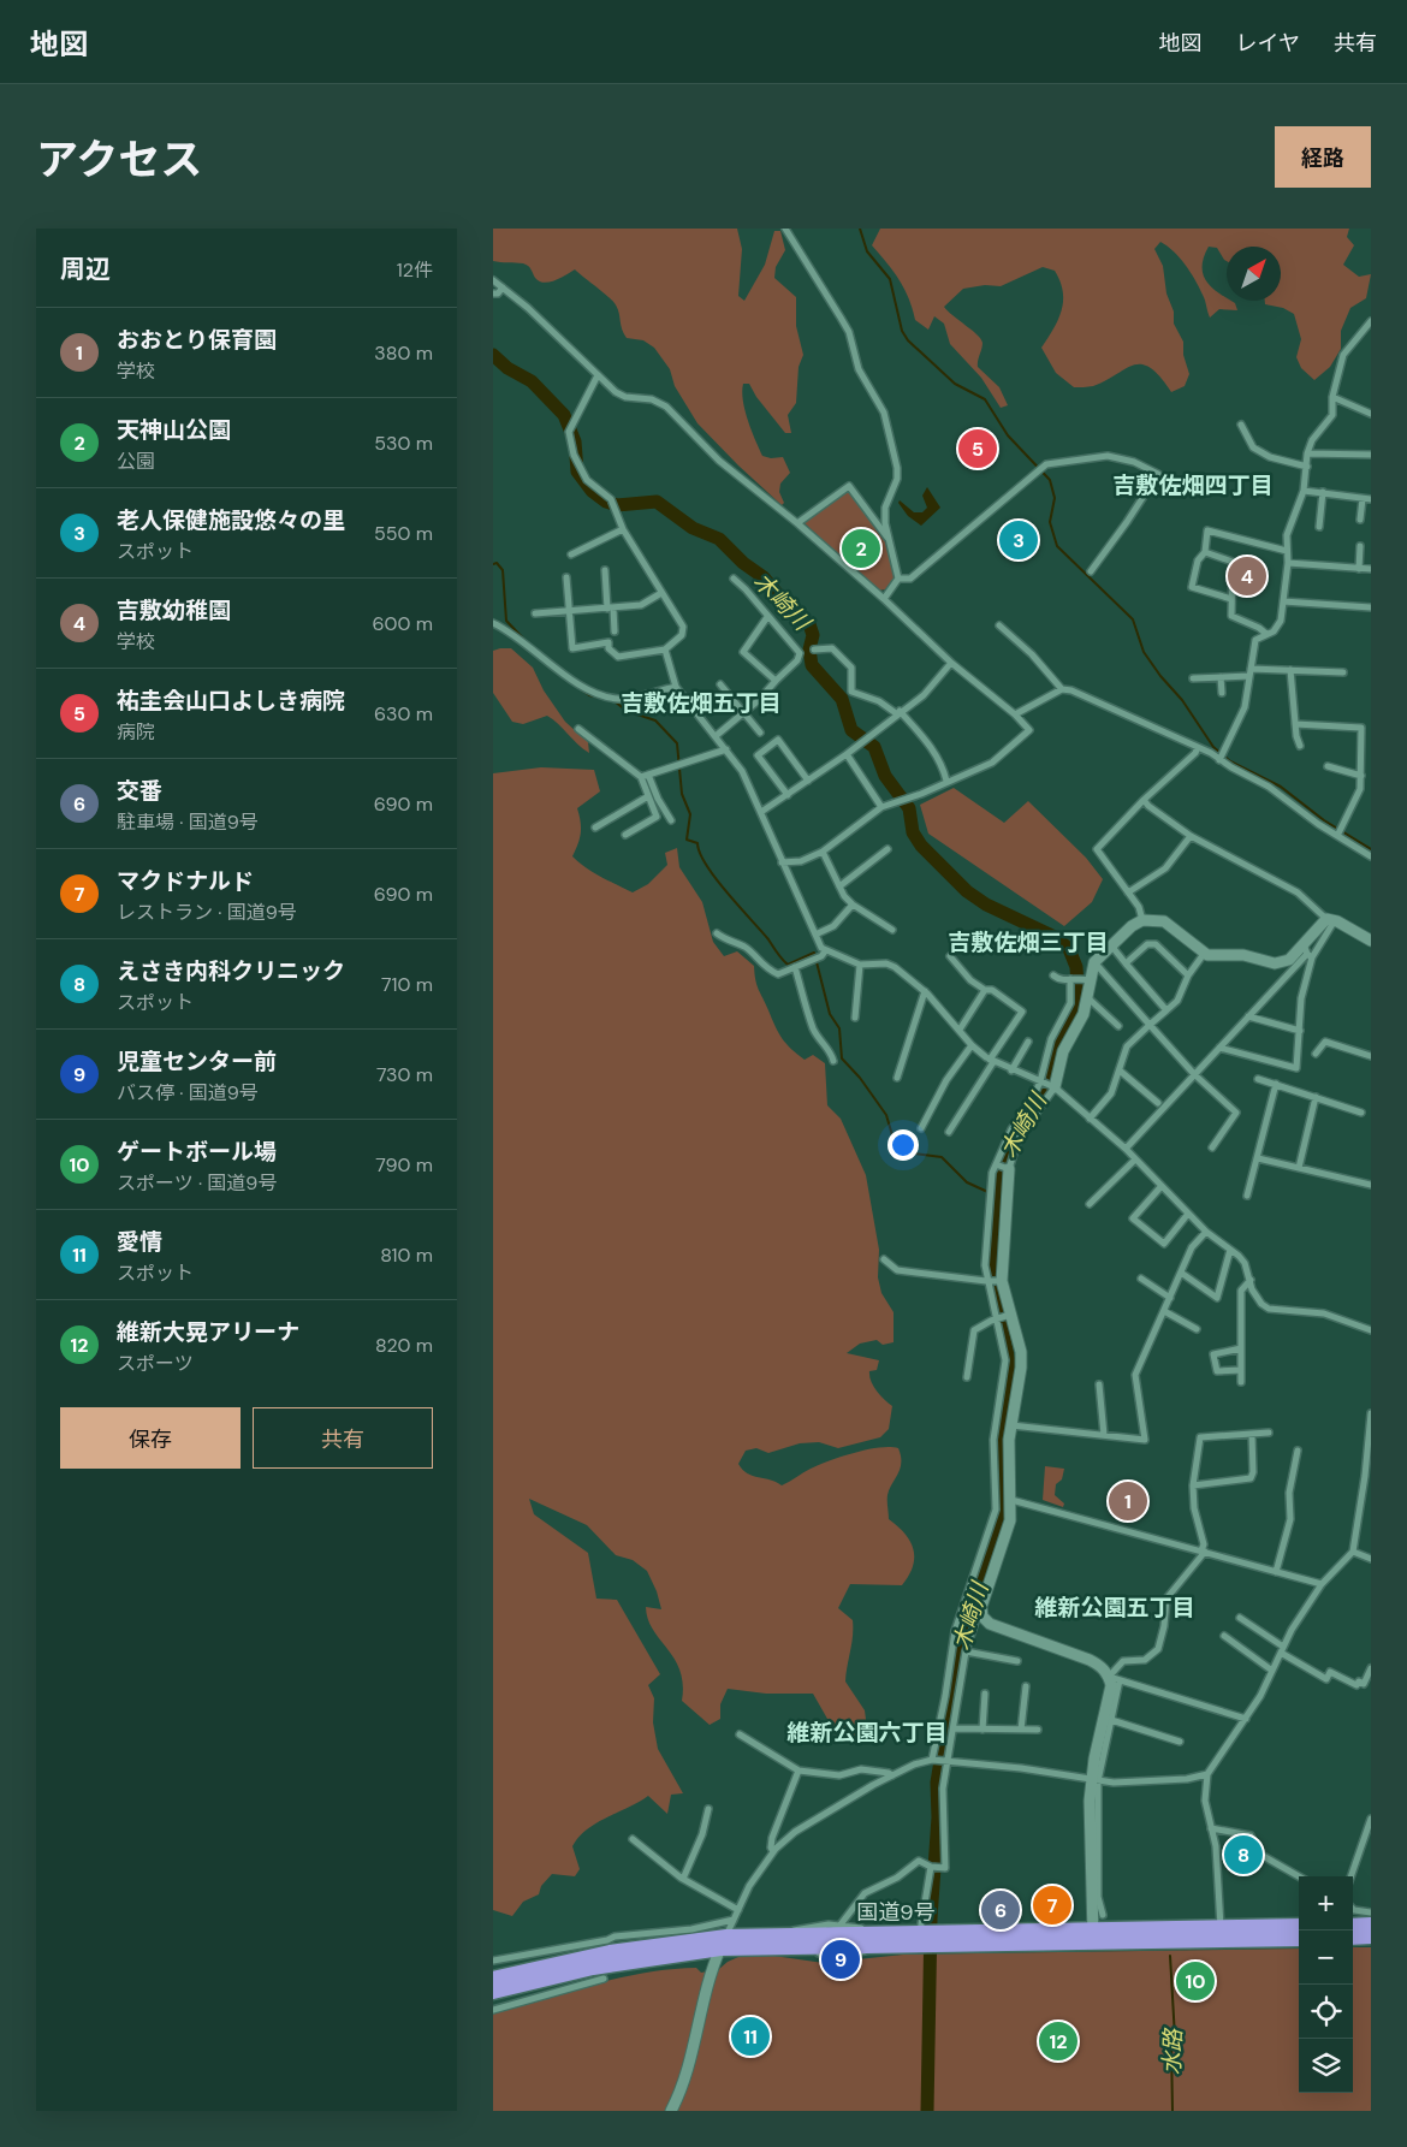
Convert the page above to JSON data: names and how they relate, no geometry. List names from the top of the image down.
{
  "streets": {
    "highway": ["国道9号"]
  },
  "districts": [
    "吉敷佐畑四丁目",
    "吉敷佐畑五丁目",
    "吉敷佐畑三丁目",
    "維新公園五丁目",
    "維新公園六丁目"
  ],
  "water": ["木崎川", "水路"],
  "north": "top right",
  "page": {
    "header": "地図",
    "nav": ["地図", "レイヤ", "共有"],
    "title": "アクセス",
    "buttons": [
      "経路",
      ["保存", "共有"]
    ],
    "heading": ["周辺", "12件"],
    "list": [
      {
        "mark": "1",
        "name": "おおとり保育園",
        "note": "学校",
        "value": "380 m"
      },
      {
        "mark": "2",
        "name": "天神山公園",
        "note": "公園",
        "value": "530 m"
      },
      {
        "mark": "3",
        "name": "老人保健施設悠々の里",
        "note": "スポット",
        "value": "550 m"
      },
      {
        "mark": "4",
        "name": "吉敷幼稚園",
        "note": "学校",
        "value": "600 m"
      },
      {
        "mark": "5",
        "name": "祐圭会山口よしき病院",
        "note": "病院",
        "value": "630 m"
      },
      {
        "mark": "6",
        "name": "交番",
        "note": "駐車場 · 国道9号",
        "value": "690 m"
      },
      {
        "mark": "7",
        "name": "マクドナルド",
        "note": "レストラン · 国道9号",
        "value": "690 m"
      },
      {
        "mark": "8",
        "name": "えさき内科クリニック",
        "note": "スポット",
        "value": "710 m"
      },
      {
        "mark": "9",
        "name": "児童センター前",
        "note": "バス停 · 国道9号",
        "value": "730 m"
      },
      {
        "mark": "10",
        "name": "ゲートボール場",
        "note": "スポーツ · 国道9号",
        "value": "790 m"
      },
      {
        "mark": "11",
        "name": "愛情",
        "note": "スポット",
        "value": "810 m"
      },
      {
        "mark": "12",
        "name": "維新大晃アリーナ",
        "note": "スポーツ",
        "value": "820 m"
      }
    ],
    "pins": [
      "5",
      "3",
      "2",
      "4",
      "1",
      "8",
      "7",
      "6",
      "9",
      "10",
      "11",
      "12"
    ],
    "map_buttons": ["+", "−"]
  }
}
